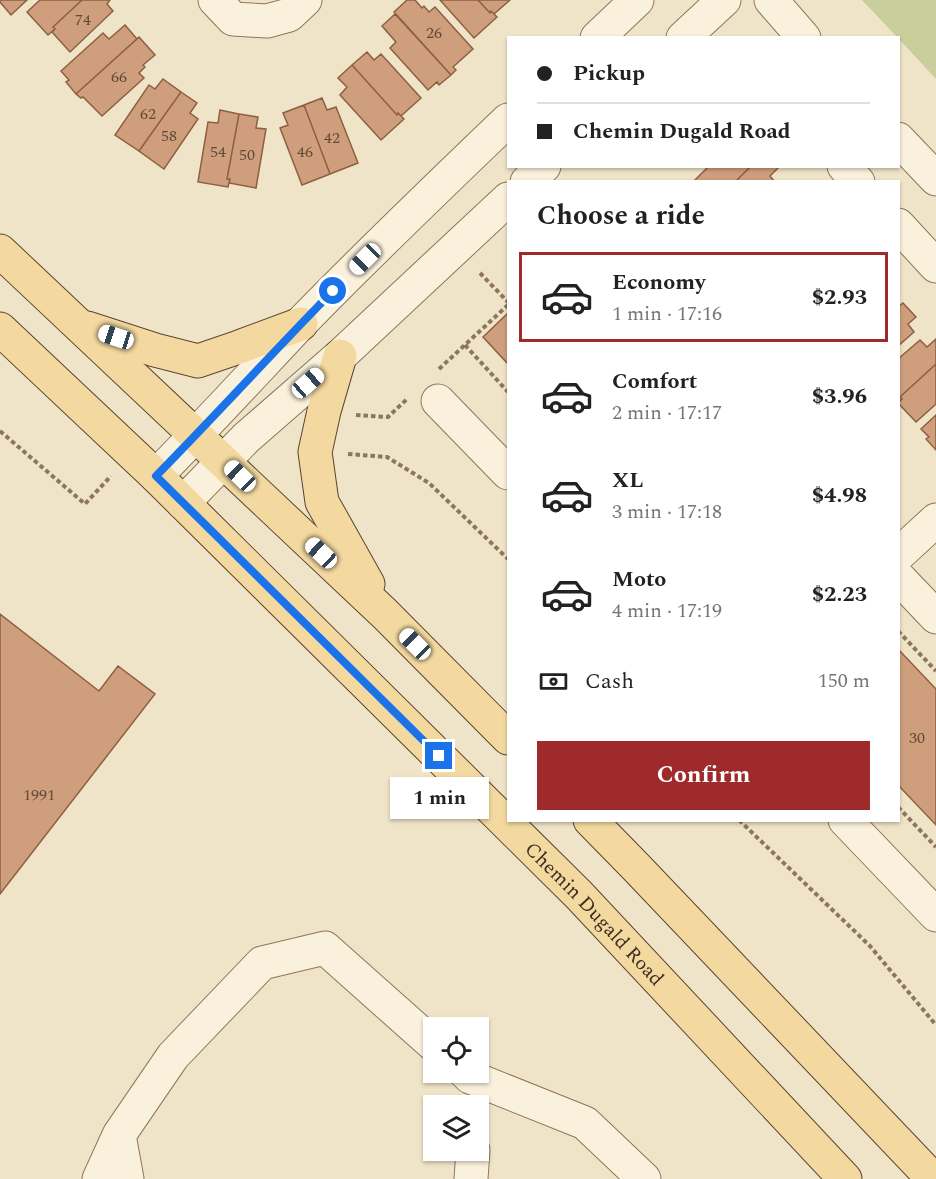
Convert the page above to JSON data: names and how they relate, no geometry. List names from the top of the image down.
{
  "streets": {
    "main road": ["Chemin Dugald Road"]
  },
  "house_numbers": [
    "74",
    "26",
    "66",
    "62",
    "58",
    "42",
    "54",
    "46",
    "50",
    "30",
    "1991"
  ],
  "page": {
    "banner": ["Pickup", "Chemin Dugald Road"],
    "heading": "Choose a ride",
    "list": [
      {
        "name": "Economy",
        "note": "1 min · 17:16",
        "value": "$2.93"
      },
      {
        "name": "Comfort",
        "note": "2 min · 17:17",
        "value": "$3.96"
      },
      {
        "name": "XL",
        "note": "3 min · 17:18",
        "value": "$4.98"
      },
      {
        "name": "Moto",
        "note": "4 min · 17:19",
        "value": "$2.23"
      }
    ],
    "pay": ["Cash", "150 m"],
    "buttons": "Confirm",
    "bubble": "1 min"
  }
}
